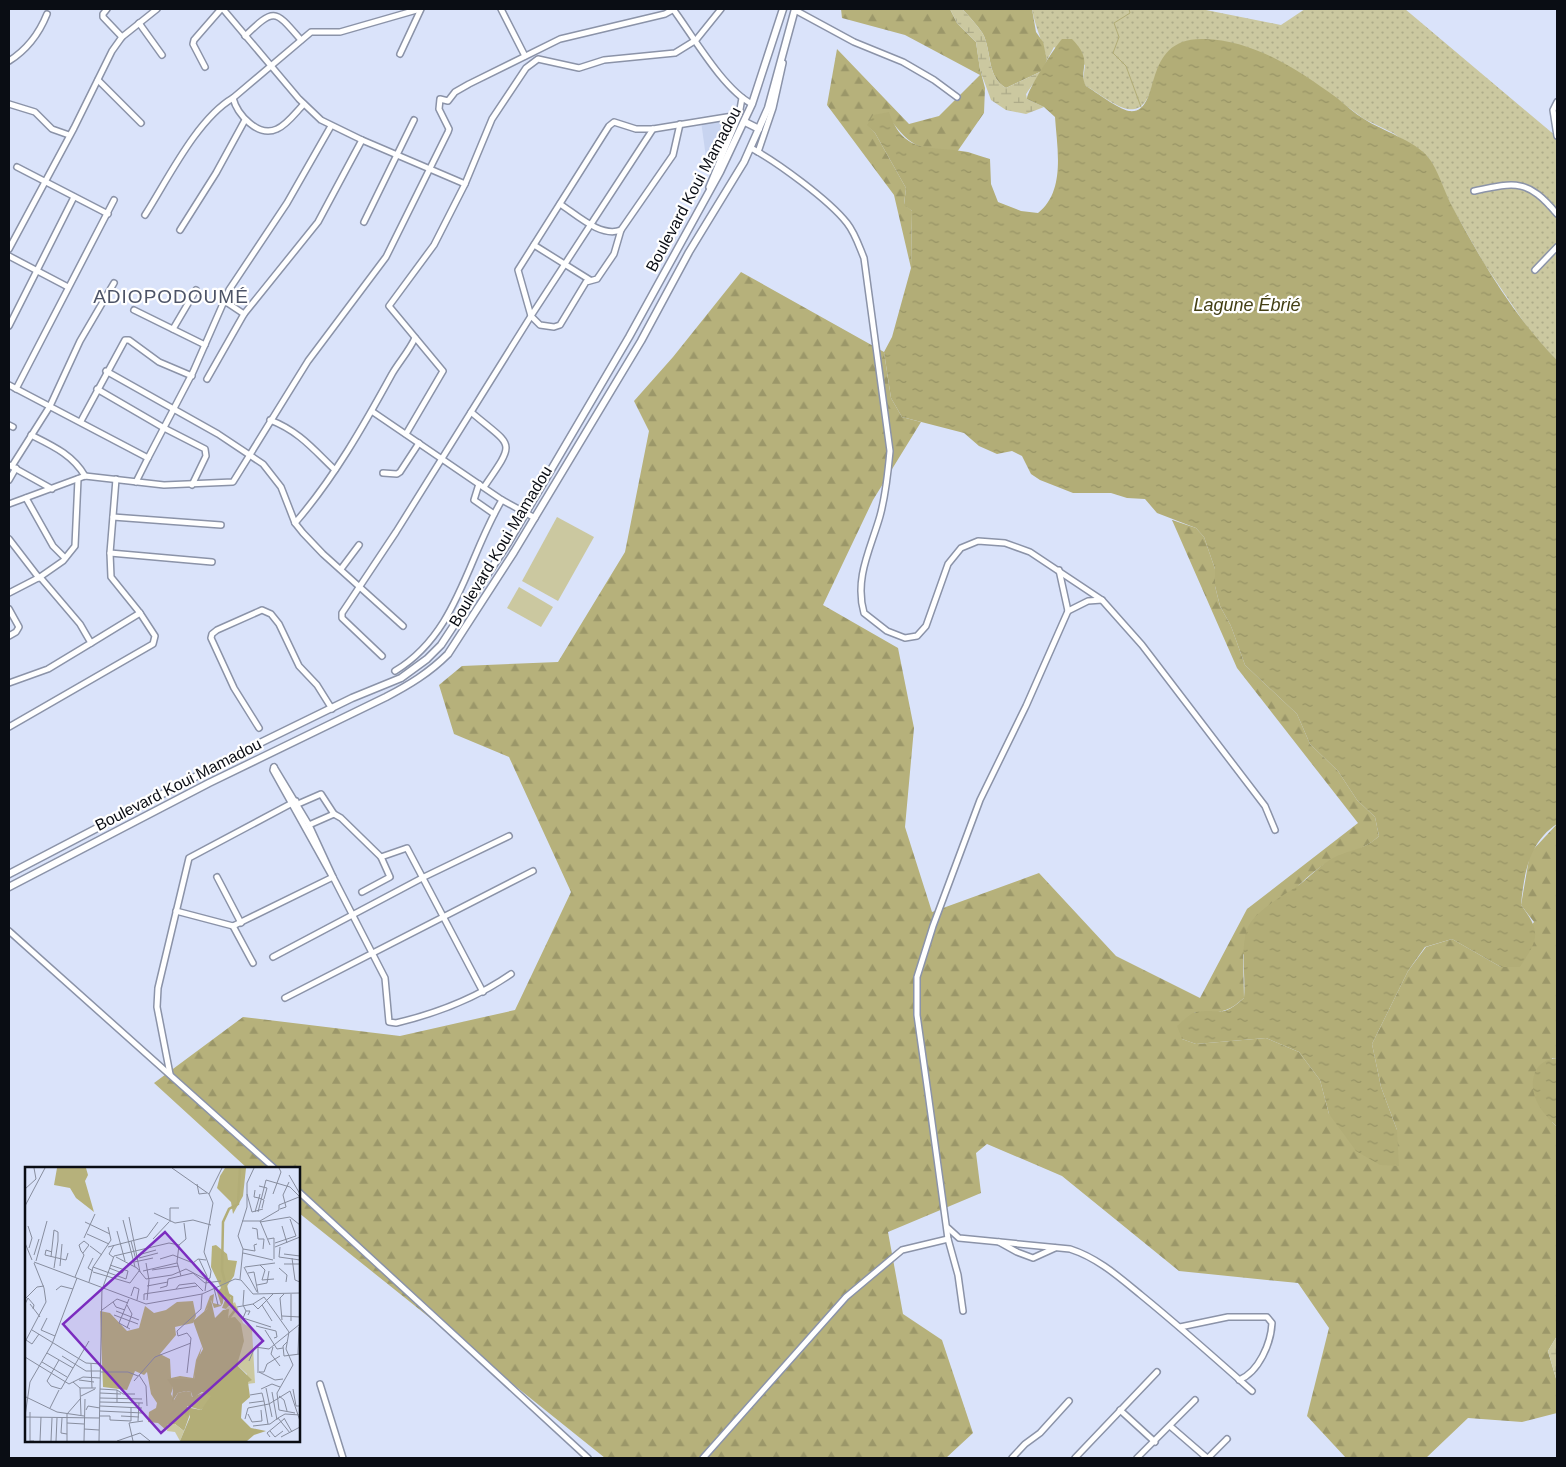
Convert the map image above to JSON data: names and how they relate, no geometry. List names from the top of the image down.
{
  "streets": {
    "main road": ["Boulevard Koui Mamadou"]
  },
  "districts": ["ADIOPODOUMÉ"],
  "water": ["Lagune Ébrié"]
}
